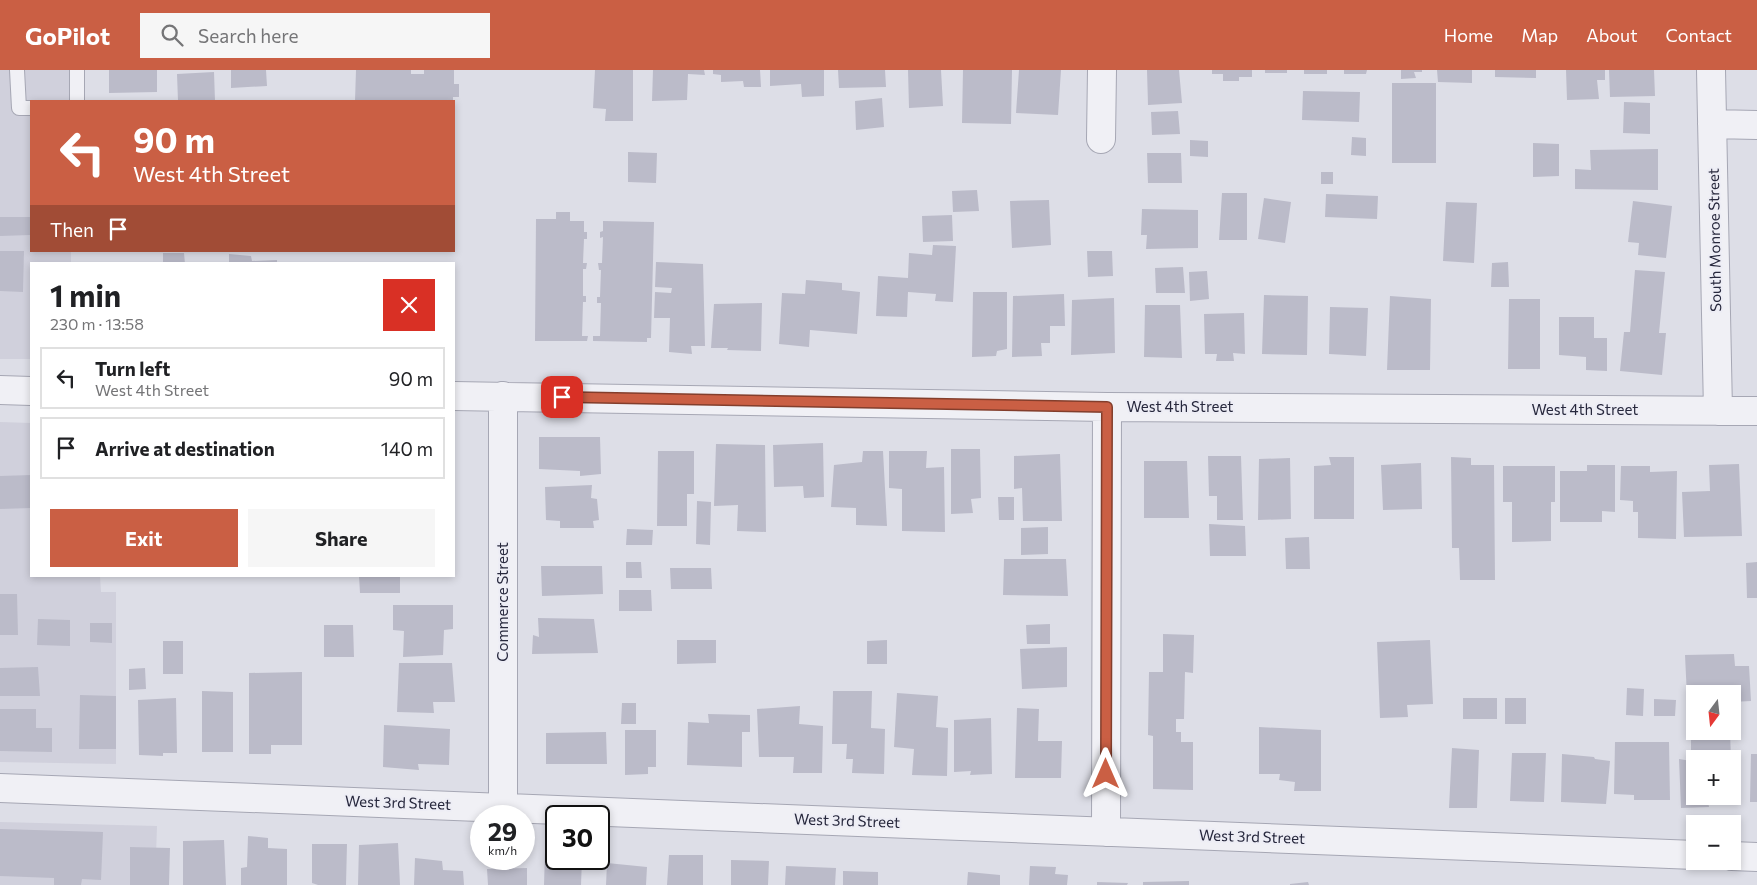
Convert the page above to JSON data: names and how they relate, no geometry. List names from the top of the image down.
{
  "streets": {
    "street": [
      "South Monroe Street",
      "West 4th Street",
      "Commerce Street",
      "West 3rd Street"
    ]
  },
  "crossings": [
    ["South Monroe Street", "West 4th Street"],
    ["West 4th Street", "Commerce Street"]
  ],
  "north": "bottom",
  "page": {
    "header": "GoPilot",
    "search": "Search here",
    "nav": [
      "Home",
      "Map",
      "About",
      "Contact"
    ],
    "turn": ["90 m", "West 4th Street"],
    "then": "Then",
    "heading": ["1 min", "230 m · 13:58"],
    "list": [
      {
        "name": "Turn left",
        "note": "West 4th Street",
        "value": "90 m"
      },
      {
        "name": "Arrive at destination",
        "value": "140 m"
      }
    ],
    "buttons": ["Exit", "Share"],
    "map_buttons": ["+", "−"],
    "speed": "29 km/h",
    "limit": "30"
  }
}
